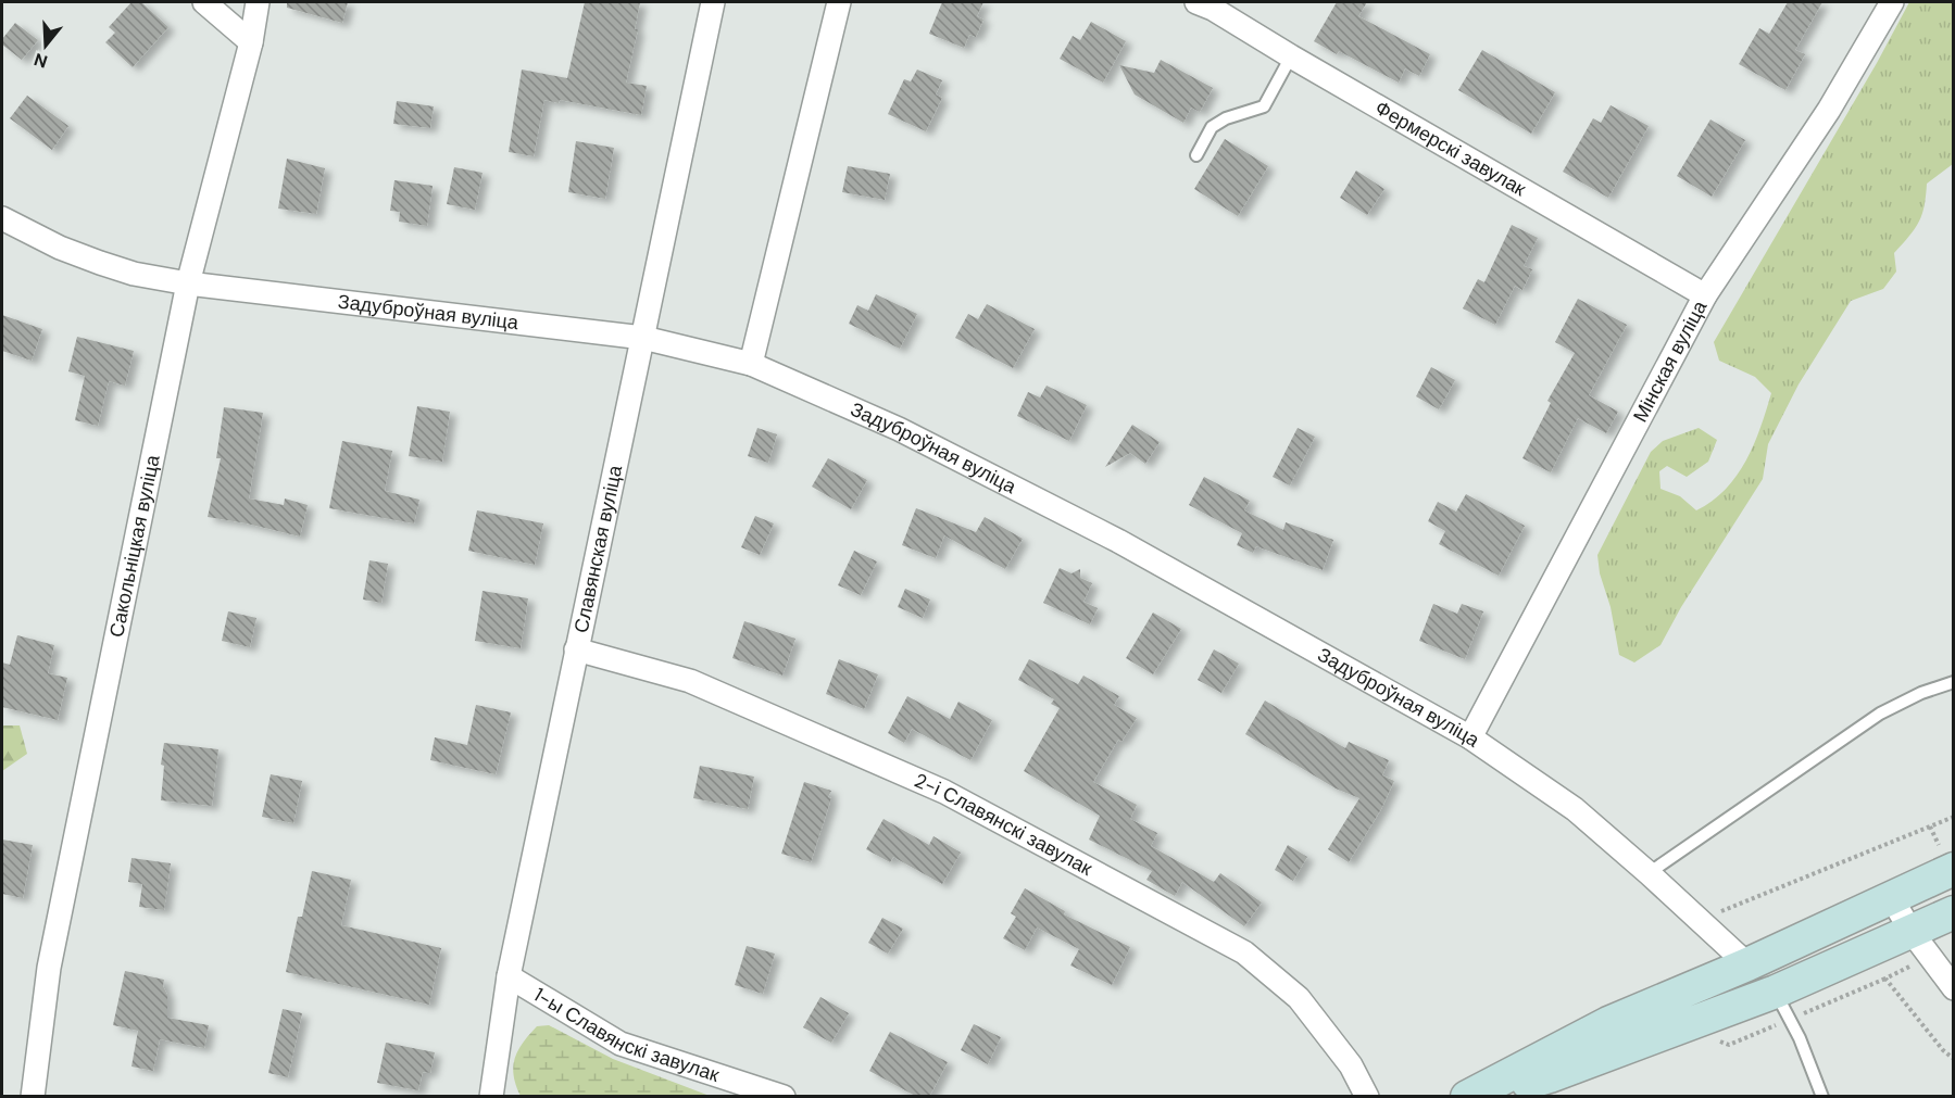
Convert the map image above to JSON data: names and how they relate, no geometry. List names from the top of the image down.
{
  "streets": {
    "street": [
      "Фермерскі завулак",
      "Задуброўная вуліца",
      "Мінская вуліца",
      "Сакольніцкая вуліца",
      "Славянская вуліца",
      "2-і Славянскі завулак",
      "1-ы Славянскі завулак"
    ]
  },
  "crossings": [
    ["Фермерскі завулак", "Мінская вуліца"],
    ["Задуброўная вуліца", "Мінская вуліца"],
    ["Задуброўная вуліца", "Сакольніцкая вуліца"],
    ["Задуброўная вуліца", "Славянская вуліца"],
    ["Славянская вуліца", "2-і Славянскі завулак"],
    ["Славянская вуліца", "1-ы Славянскі завулак"]
  ],
  "north": "bottom"
}
